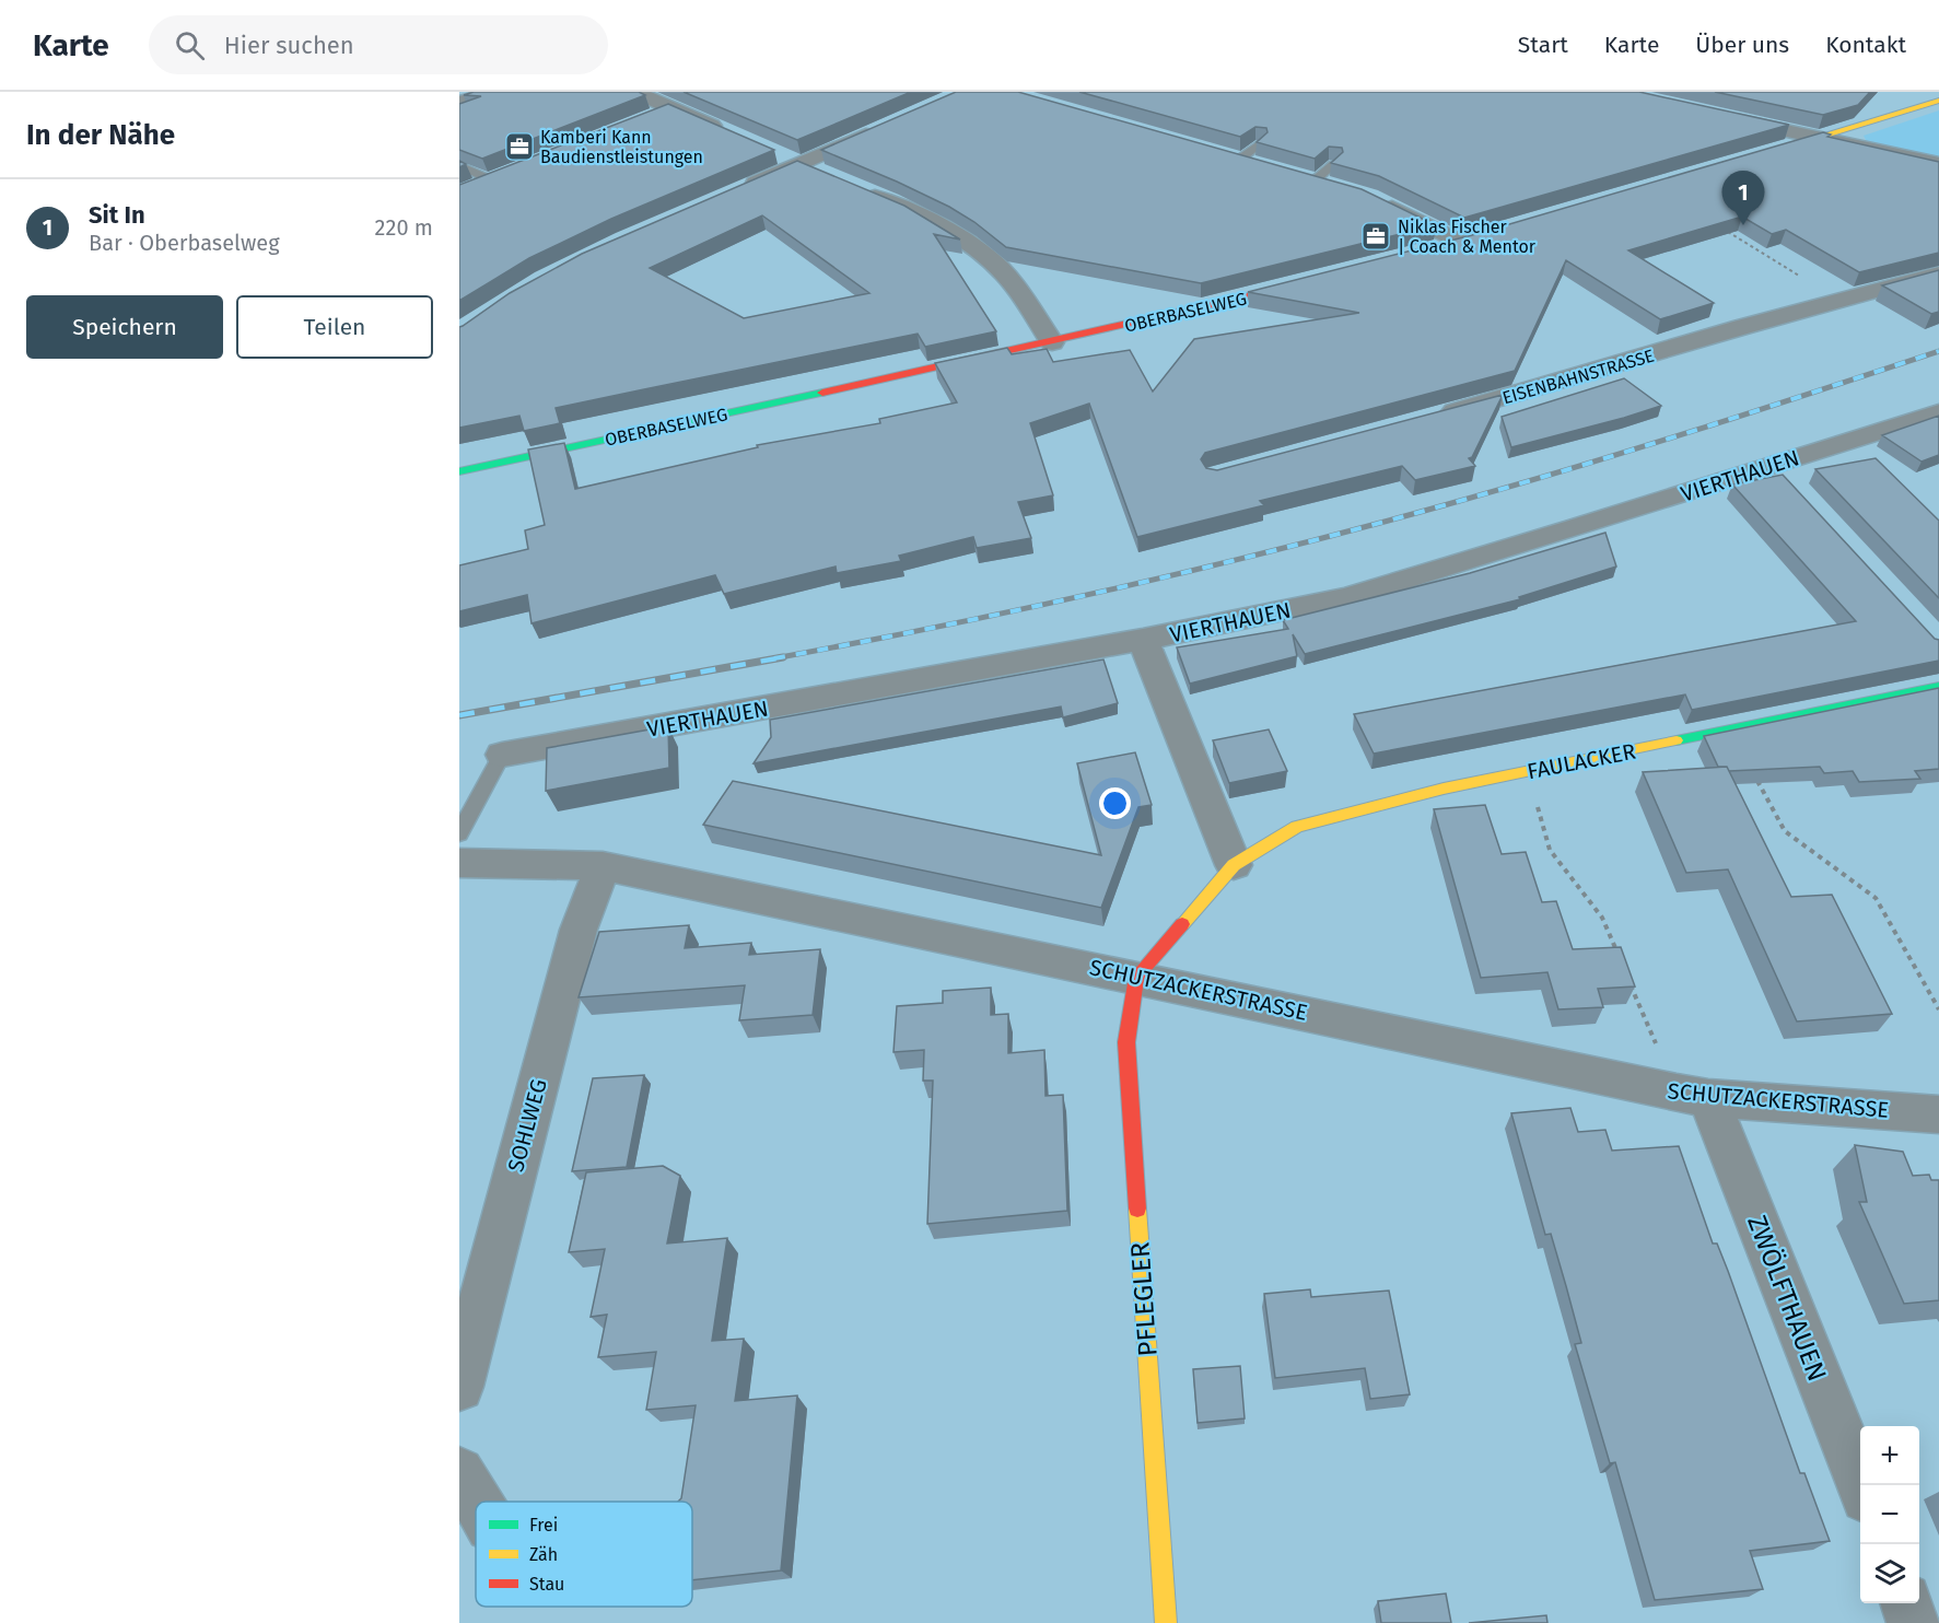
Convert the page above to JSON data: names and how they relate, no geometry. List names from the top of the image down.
{
  "streets": {
    "street": [
      "OBERBASELWEG",
      "EISENBAHNSTRASSE",
      "VIERTHAUEN",
      "FAULACKER",
      "SCHUTZACKERSTRASSE",
      "SOHLWEG",
      "ZWÖLFTHAUEN",
      "PFLEGLER"
    ]
  },
  "crossings": [
    ["FAULACKER", "SCHUTZACKERSTRASSE"],
    ["FAULACKER", "PFLEGLER"],
    ["SCHUTZACKERSTRASSE", "SOHLWEG"],
    ["SCHUTZACKERSTRASSE", "ZWÖLFTHAUEN"],
    ["SCHUTZACKERSTRASSE", "PFLEGLER"]
  ],
  "places": {
    "office": ["Kamberi Kann Baudienstleistungen", "Niklas Fischer | Coach & Mentor"]
  },
  "legend": ["Frei", "Zäh", "Stau"],
  "page": {
    "header": "Karte",
    "search": "Hier suchen",
    "nav": [
      "Start",
      "Karte",
      "Über uns",
      "Kontakt"
    ],
    "heading": "In der Nähe",
    "pins": "1",
    "list": [
      {
        "mark": "1",
        "name": "Sit In",
        "note": "Bar · Oberbaselweg",
        "value": "220 m"
      }
    ],
    "buttons": ["Speichern", "Teilen"],
    "map_buttons": ["+", "−"]
  }
}
